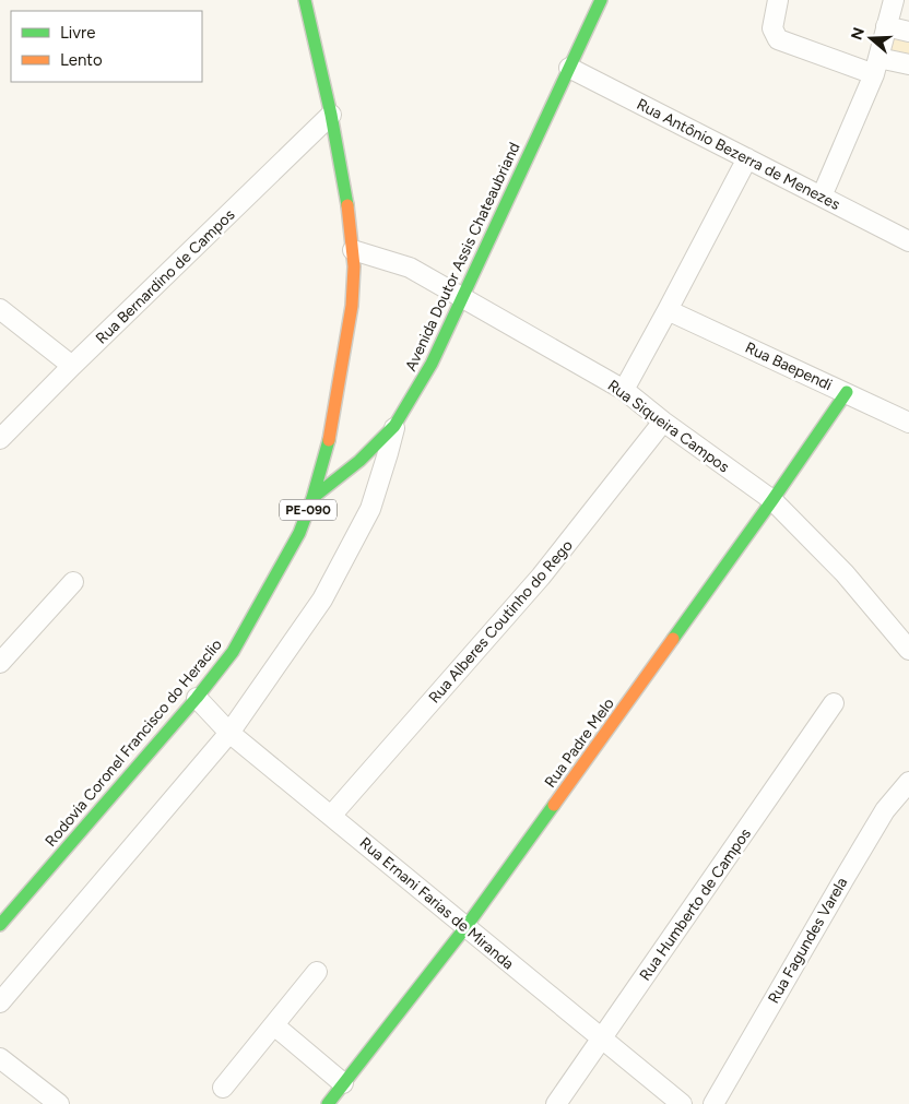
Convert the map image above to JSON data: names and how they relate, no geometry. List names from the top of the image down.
{
  "streets": {
    "main road": [
      "Avenida Doutor Assis Chateaubriand",
      "PE-090",
      "Rodovia Coronel Francisco do Heraclio",
      "Rua Padre Melo"
    ],
    "street": [
      "Rua Antônio Bezerra de Menezes",
      "Rua Bernardino de Campos",
      "Rua Baependi",
      "Rua Siqueira Campos",
      "Rua Alberes Coutinho do Rego",
      "Rua Ernani Farias de Miranda",
      "Rua Humberto de Campos",
      "Rua Fagundes Varela"
    ]
  },
  "crossings": [
    ["Rua Antônio Bezerra de Menezes", "Avenida Doutor Assis Chateaubriand"],
    ["Avenida Doutor Assis Chateaubriand", "Rua Siqueira Campos"],
    ["Avenida Doutor Assis Chateaubriand", "Rodovia Coronel Francisco do Heraclio"],
    ["Rua Bernardino de Campos", "Rodovia Coronel Francisco do Heraclio"],
    ["Rua Baependi", "Rua Padre Melo"],
    ["Rua Siqueira Campos", "Rua Alberes Coutinho do Rego"],
    ["Rua Siqueira Campos", "Rodovia Coronel Francisco do Heraclio"],
    ["Rua Siqueira Campos", "Rua Padre Melo"],
    ["Rua Alberes Coutinho do Rego", "Rua Ernani Farias de Miranda"],
    ["Rodovia Coronel Francisco do Heraclio", "Rua Ernani Farias de Miranda"],
    ["Rua Padre Melo", "Rua Ernani Farias de Miranda"],
    ["Rua Ernani Farias de Miranda", "Rua Humberto de Campos"]
  ],
  "legend": ["Livre", "Lento"],
  "north": "left"
}
